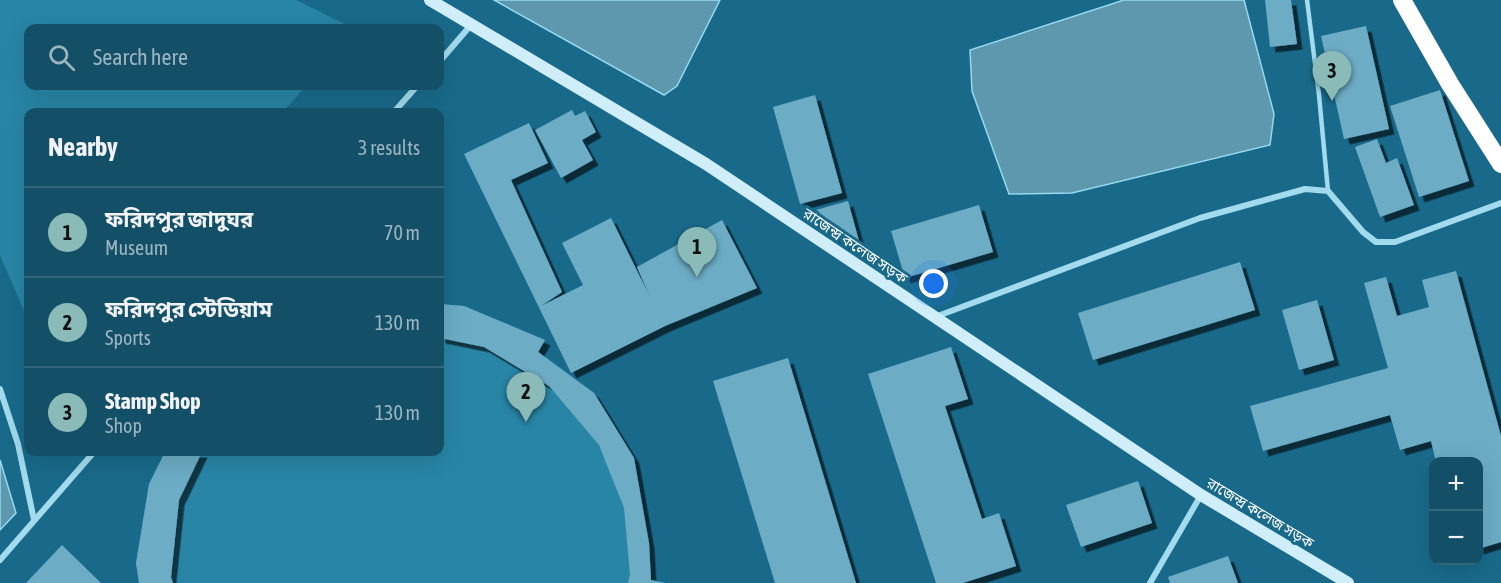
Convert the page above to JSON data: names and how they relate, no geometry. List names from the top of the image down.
{
  "streets": {
    "street": ["রাজেন্দ্র কলেজ সড়ক"]
  },
  "page": {
    "search": "Search here",
    "pins": ["3", "1", "2"],
    "heading": ["Nearby", "3 results"],
    "list": [
      {
        "mark": "1",
        "name": "ফরিদপুর জাদুঘর",
        "note": "Museum",
        "value": "70 m"
      },
      {
        "mark": "2",
        "name": "ফরিদপুর স্টেডিয়াম",
        "note": "Sports",
        "value": "130 m"
      },
      {
        "mark": "3",
        "name": "Stamp Shop",
        "note": "Shop",
        "value": "130 m"
      }
    ],
    "map_buttons": ["+", "−"]
  }
}
